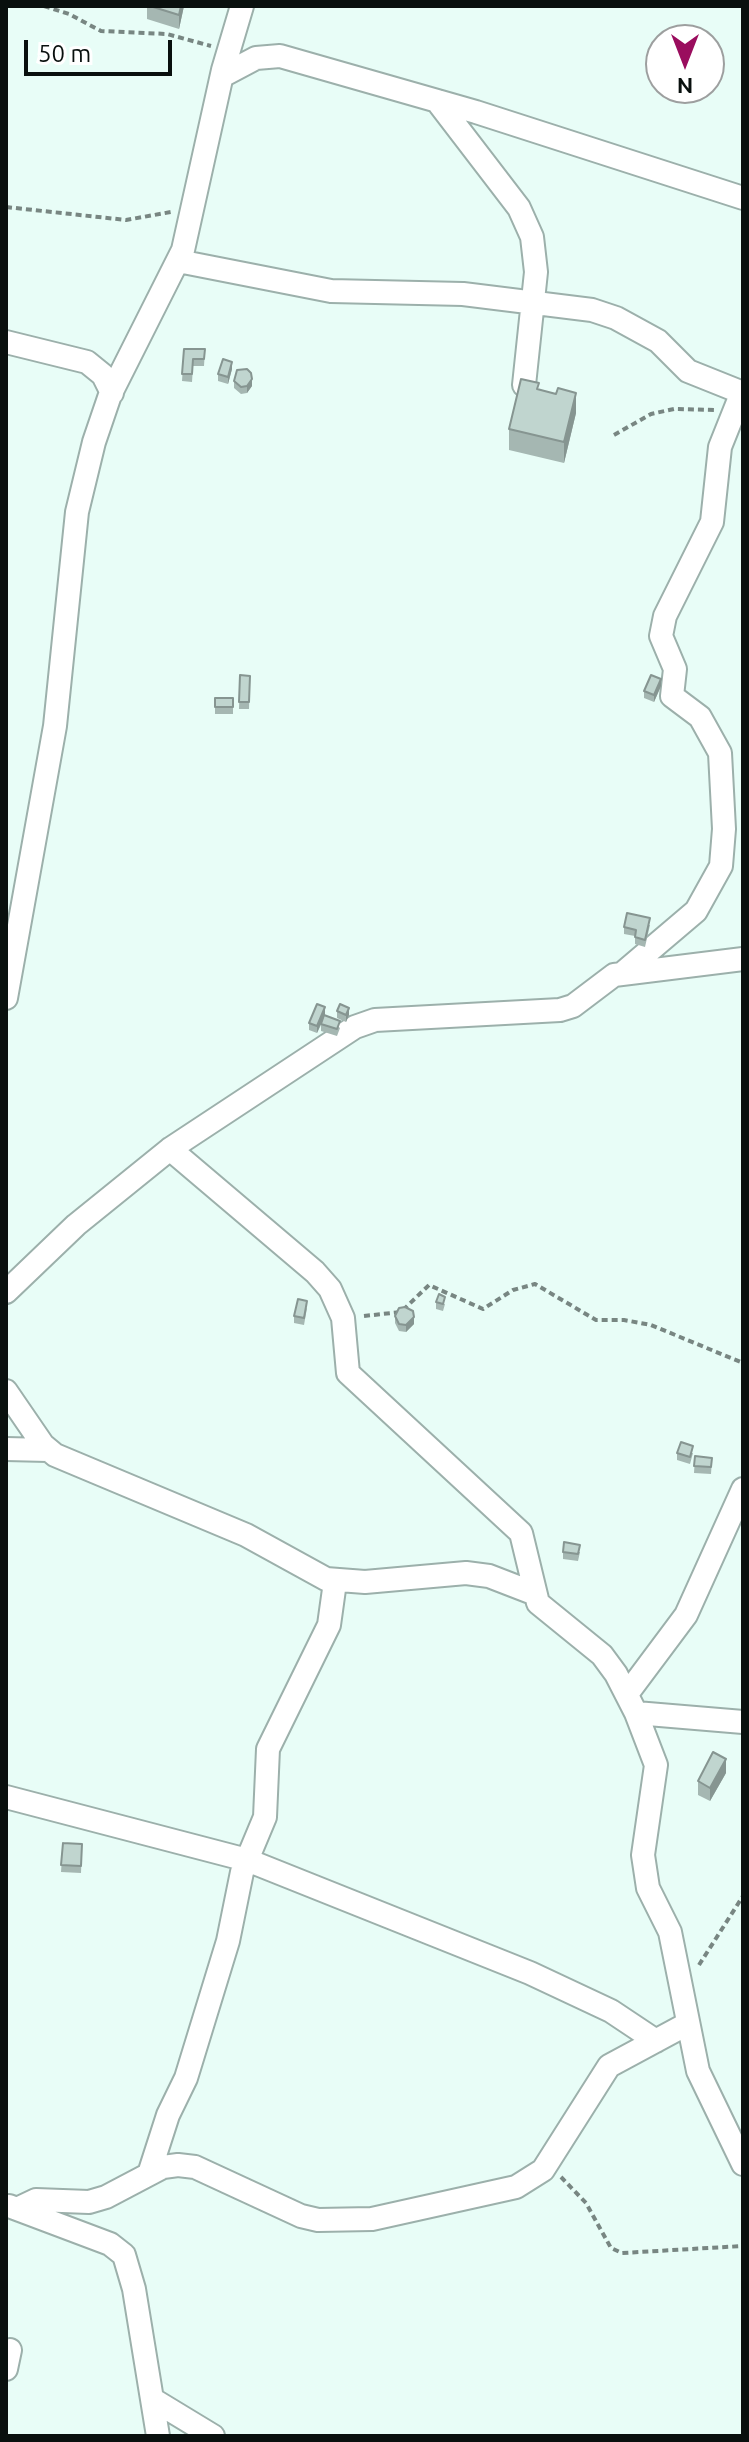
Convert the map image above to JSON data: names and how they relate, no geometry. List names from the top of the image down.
{
  "scale_bar": "50 m",
  "north": "bottom"
}
